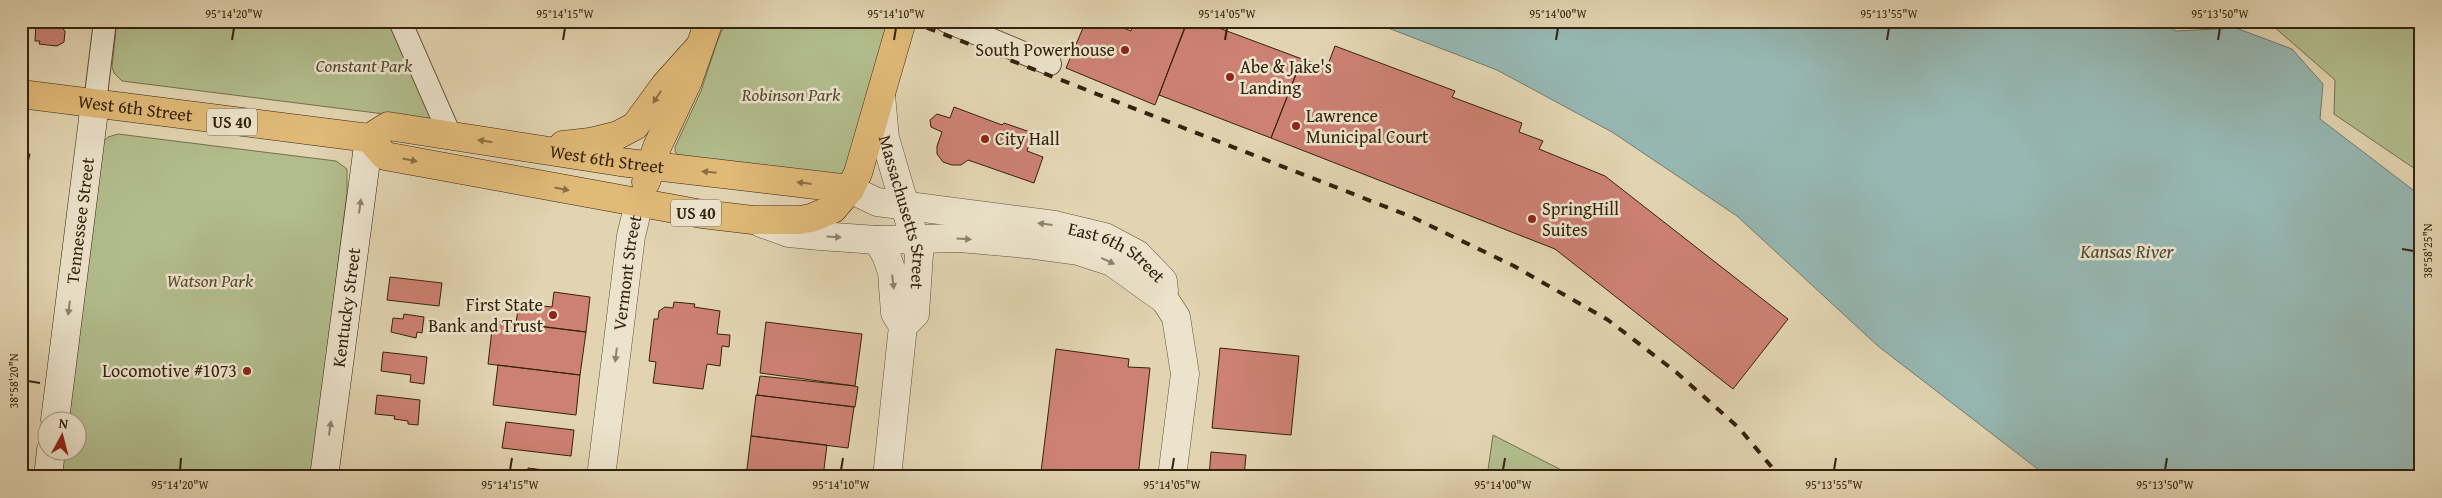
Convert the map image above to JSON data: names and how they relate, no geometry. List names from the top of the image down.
{
  "streets": {
    "highway": [
      "West 6th Street",
      "US 40",
      "Massachusetts Street",
      "Vermont Street"
    ],
    "street": ["Tennessee Street", "East 6th Street", "Kentucky Street"]
  },
  "crossings": [
    ["West 6th Street", "Massachusetts Street"],
    ["West 6th Street", "Tennessee Street"],
    ["West 6th Street", "East 6th Street"],
    ["West 6th Street", "Vermont Street"],
    ["West 6th Street", "Kentucky Street"],
    ["Massachusetts Street", "East 6th Street"]
  ],
  "one_way": ["Tennessee Street", "Vermont Street", "Kentucky Street"],
  "water": ["Kansas River"],
  "parks": ["Constant Park", "Robinson Park", "Watson Park"],
  "places": [
    "South Powerhouse",
    "Abe & Jake's Landing",
    "Lawrence Municipal Court",
    "City Hall",
    "SpringHill Suites",
    "First State Bank and Trust",
    "Locomotive #1073"
  ],
  "north": "top",
  "coordinates": [
    "95°14'20\"W",
    "95°14'15\"W",
    "95°14'10\"W",
    "95°14'05\"W",
    "95°14'00\"W",
    "95°13'55\"W",
    "95°13'50\"W",
    "38°58'25\"N",
    "38°58'20\"N"
  ]
}
